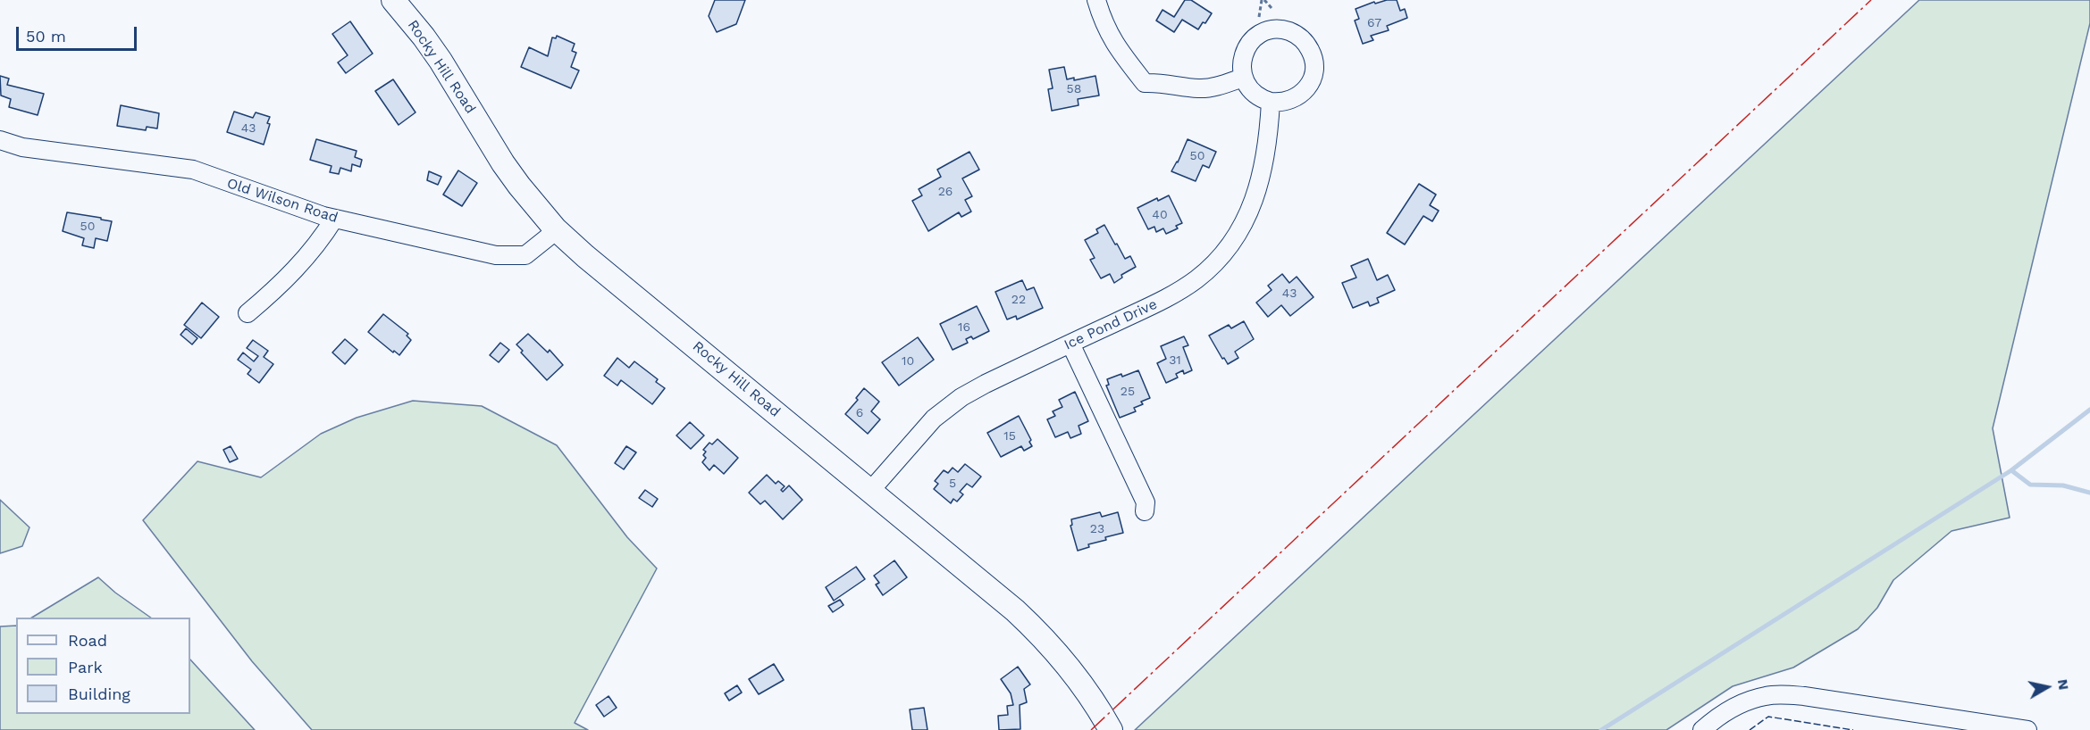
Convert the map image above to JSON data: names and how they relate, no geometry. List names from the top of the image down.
{
  "streets": {
    "main road": ["Rocky Hill Road"],
    "street": ["Old Wilson Road", "Ice Pond Drive"]
  },
  "crossings": [
    ["Rocky Hill Road", "Old Wilson Road"],
    ["Rocky Hill Road", "Ice Pond Drive"]
  ],
  "house_numbers": [
    "67",
    "58",
    "43",
    "50",
    "26",
    "40",
    "50",
    "43",
    "22",
    "16",
    "31",
    "10",
    "25",
    "6",
    "15",
    "5",
    "23"
  ],
  "legend": ["Road", "Park", "Building"],
  "scale_bar": "50 m",
  "north": "right"
}
